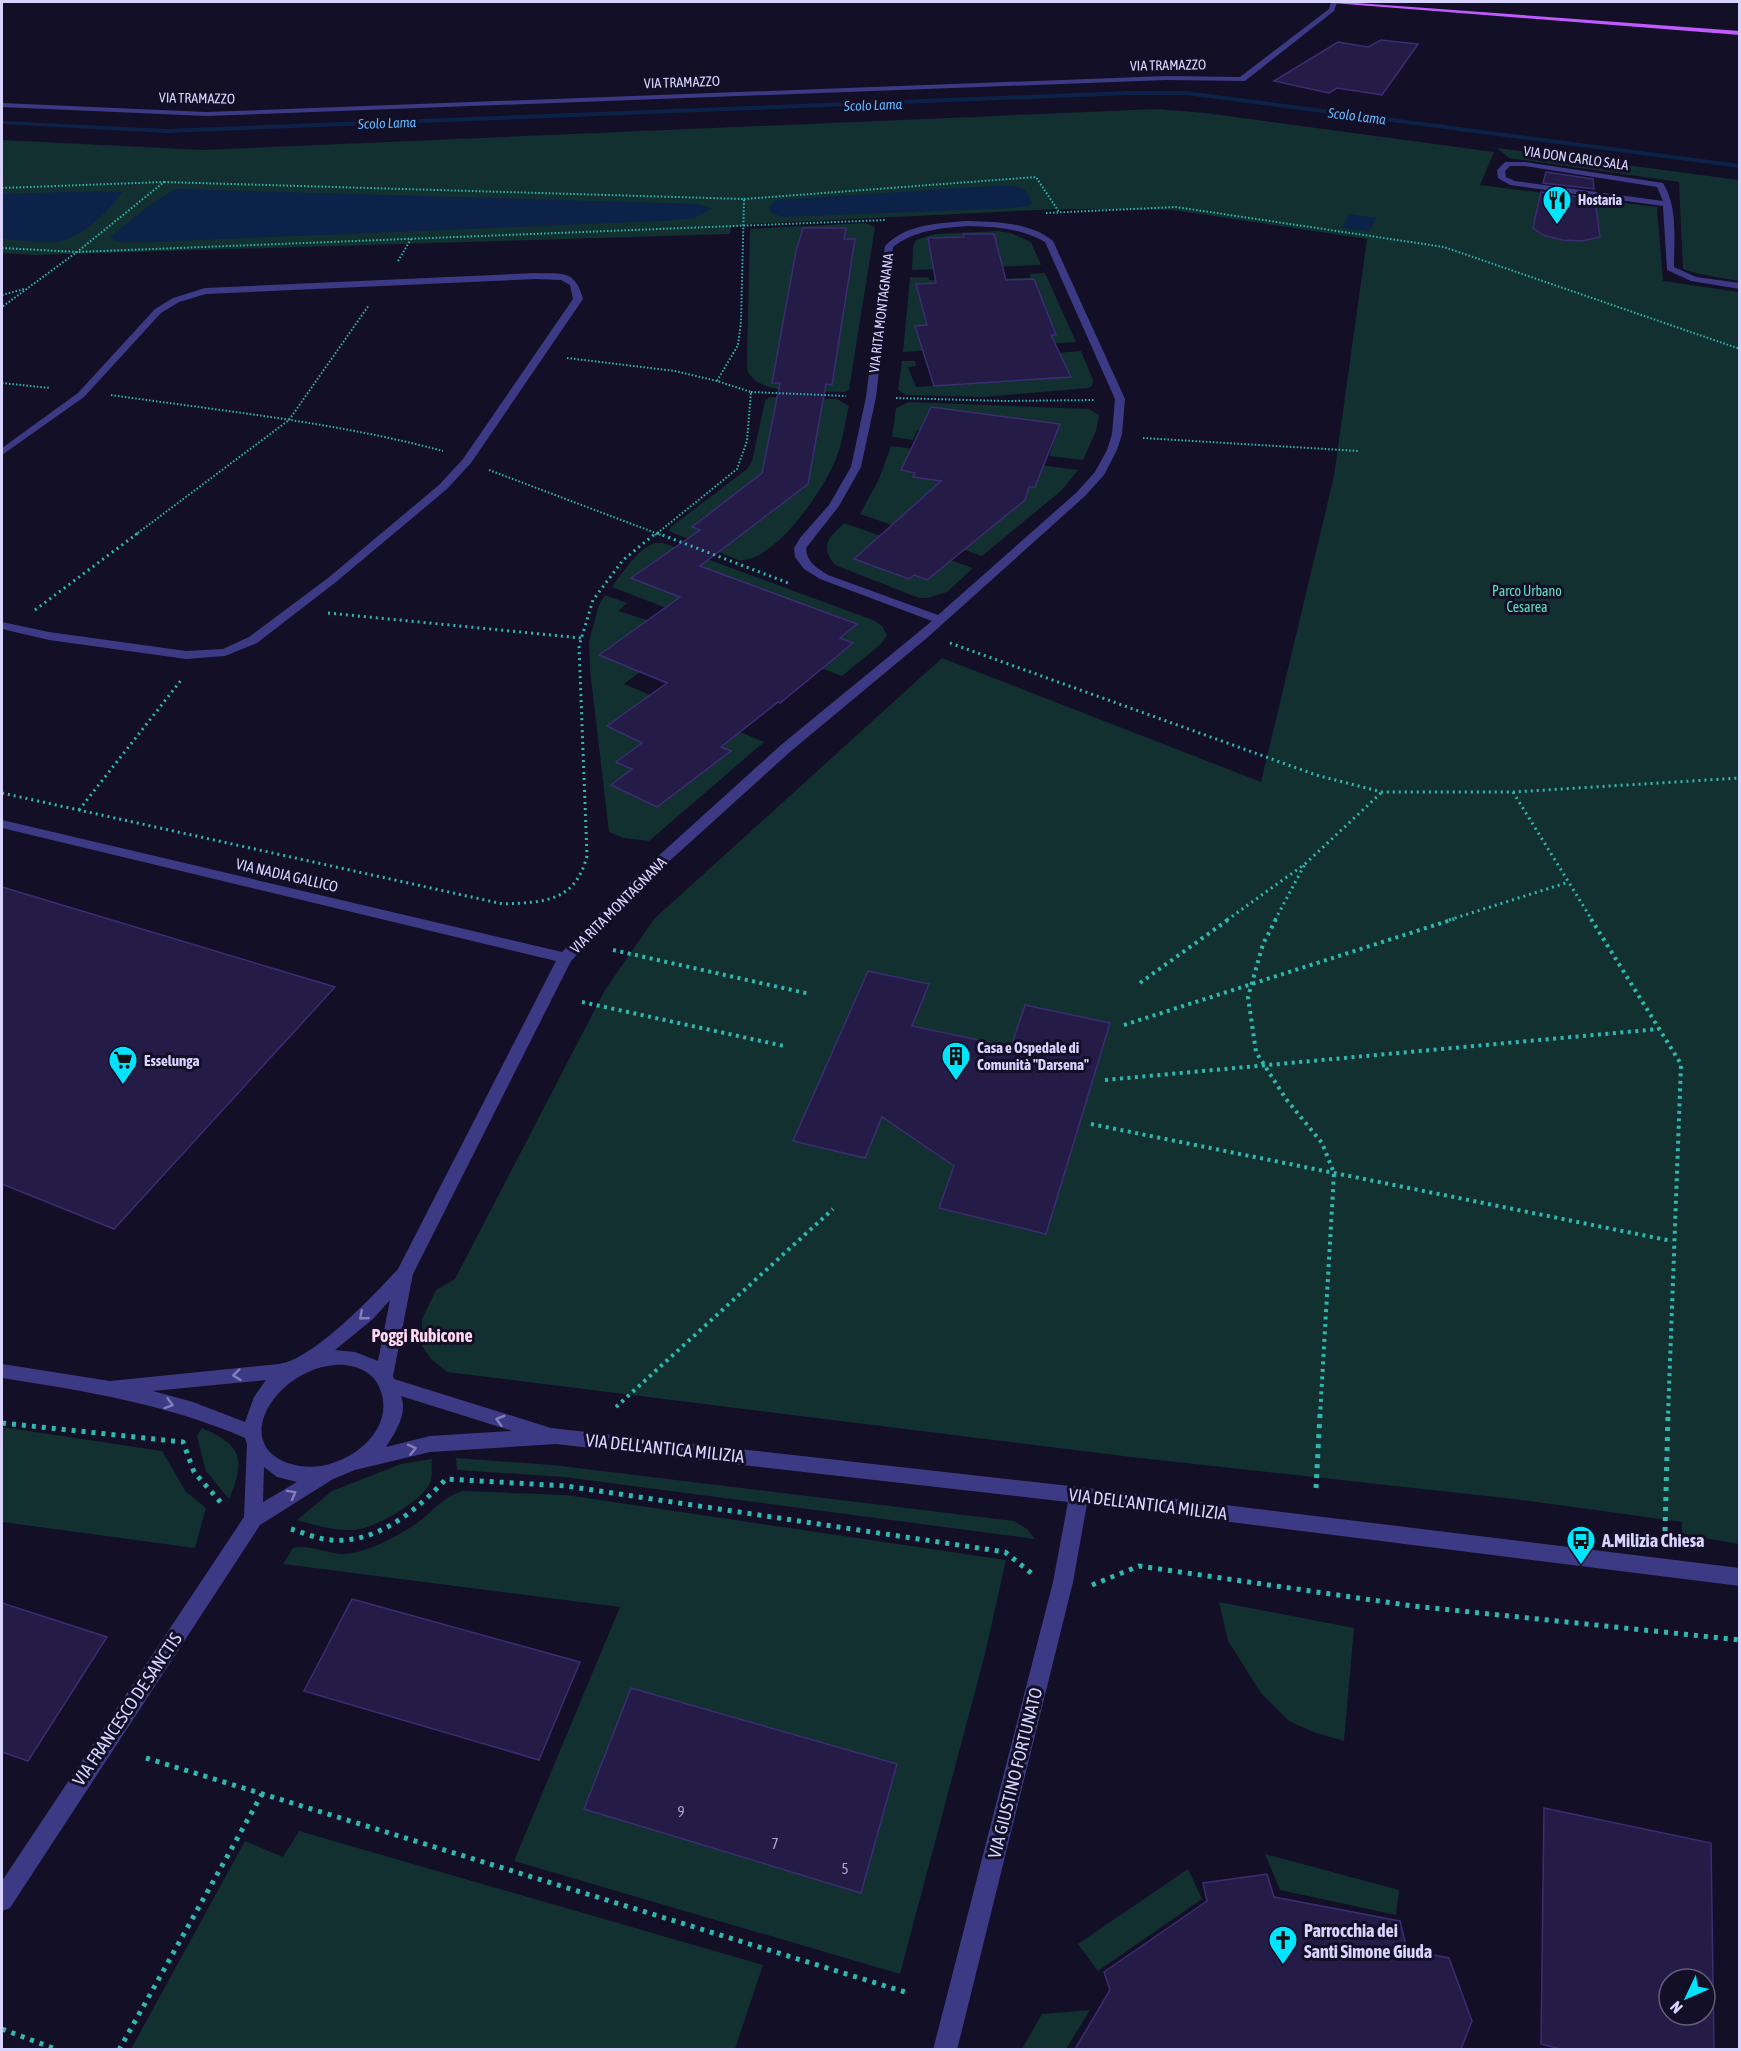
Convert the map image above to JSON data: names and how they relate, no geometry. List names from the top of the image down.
{
  "streets": {
    "street": [
      "VIA TRAMAZZO",
      "VIA DON CARLO SALA",
      "VIA RITA MONTAGNANA",
      "VIA NADIA GALLICO",
      "VIA DELL'ANTICA MILIZIA",
      "VIA FRANCESCO DE SANCTIS",
      "VIA GIUSTINO FORTUNATO"
    ]
  },
  "crossings": [
    ["VIA RITA MONTAGNANA", "VIA NADIA GALLICO"],
    ["VIA RITA MONTAGNANA", "VIA DELL'ANTICA MILIZIA"],
    ["VIA RITA MONTAGNANA", "VIA FRANCESCO DE SANCTIS"],
    ["VIA DELL'ANTICA MILIZIA", "VIA FRANCESCO DE SANCTIS"],
    ["VIA DELL'ANTICA MILIZIA", "VIA GIUSTINO FORTUNATO"]
  ],
  "districts": ["Poggi Rubicone"],
  "water": ["Scolo Lama"],
  "parks": ["Parco Urbano Cesarea"],
  "places": {
    "restaurant": ["Hostaria"],
    "building": ["Casa e Ospedale di Comunità \"Darsena\""],
    "supermarket": ["Esselunga"],
    "bus stop": ["A.Milizia Chiesa"],
    "church": ["Parrocchia dei Santi Simone Giuda"]
  },
  "house_numbers": ["9", "7", "5"],
  "north": "bottom left"
}
